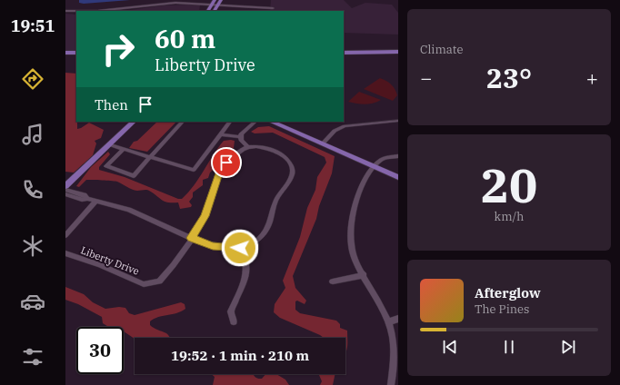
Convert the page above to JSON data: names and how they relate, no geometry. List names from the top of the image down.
{
  "streets": {
    "street": ["Liberty Drive"]
  },
  "page": {
    "tabs": "19:51",
    "tile": [
      "Climate",
      ["20", "km/h"]
    ],
    "turn": ["60 m", "Liberty Drive"],
    "heat": ["−", "23°", "+"],
    "then": "Then",
    "song": ["Afterglow", "The Pines"],
    "limit": "30",
    "trip": "19:52 · 1 min · 210 m"
  }
}
